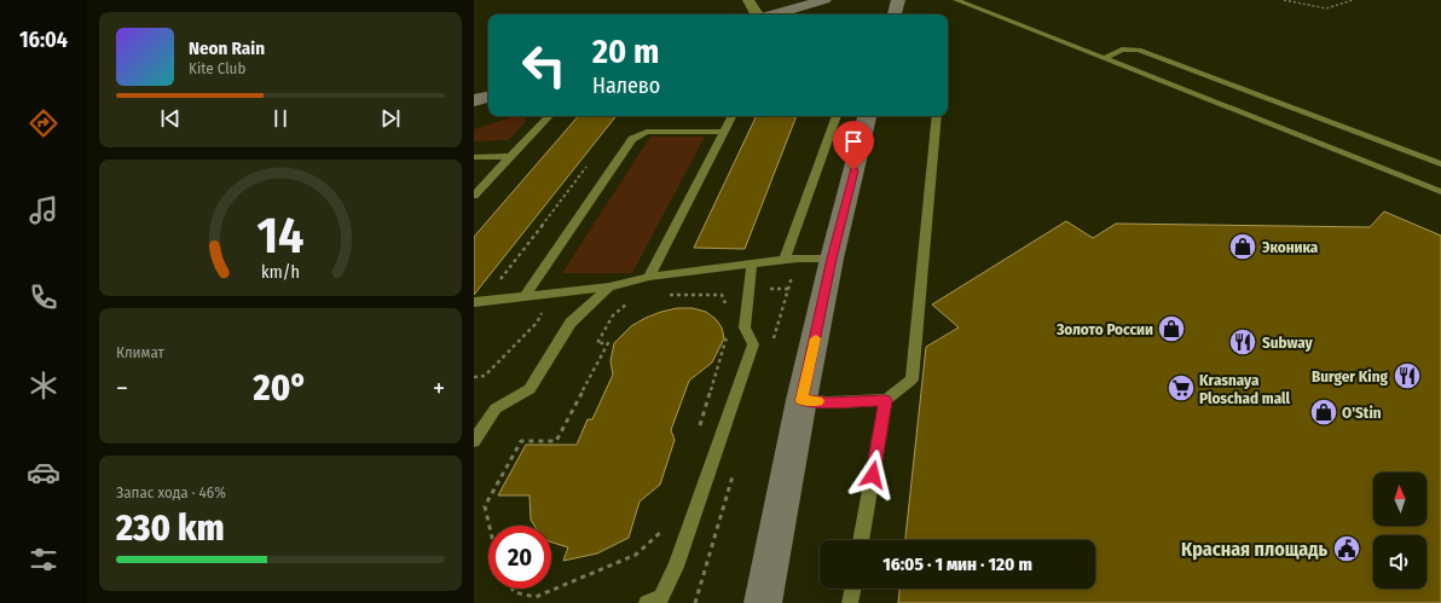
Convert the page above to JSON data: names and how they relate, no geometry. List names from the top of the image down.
{
  "places": {
    "shop": ["Эконика", "Золото России", "O'Stin"],
    "restaurant": ["Subway", "Burger King"],
    "supermarket": ["Krasnaya Ploschad mall"],
    "public building": ["Красная площадь"]
  },
  "north": "top",
  "page": {
    "tabs": "16:04",
    "turn": ["20 m", "Налево"],
    "song": ["Neon Rain", "Kite Club"],
    "tile": [
      "Климат",
      ["Запас хода · 46%", "230 km"]
    ],
    "heat": ["−", "20°", "+"],
    "limit": "20",
    "trip": "16:05 · 1 мин · 120 m",
    "gauge": ["14", "km/h"]
  }
}
